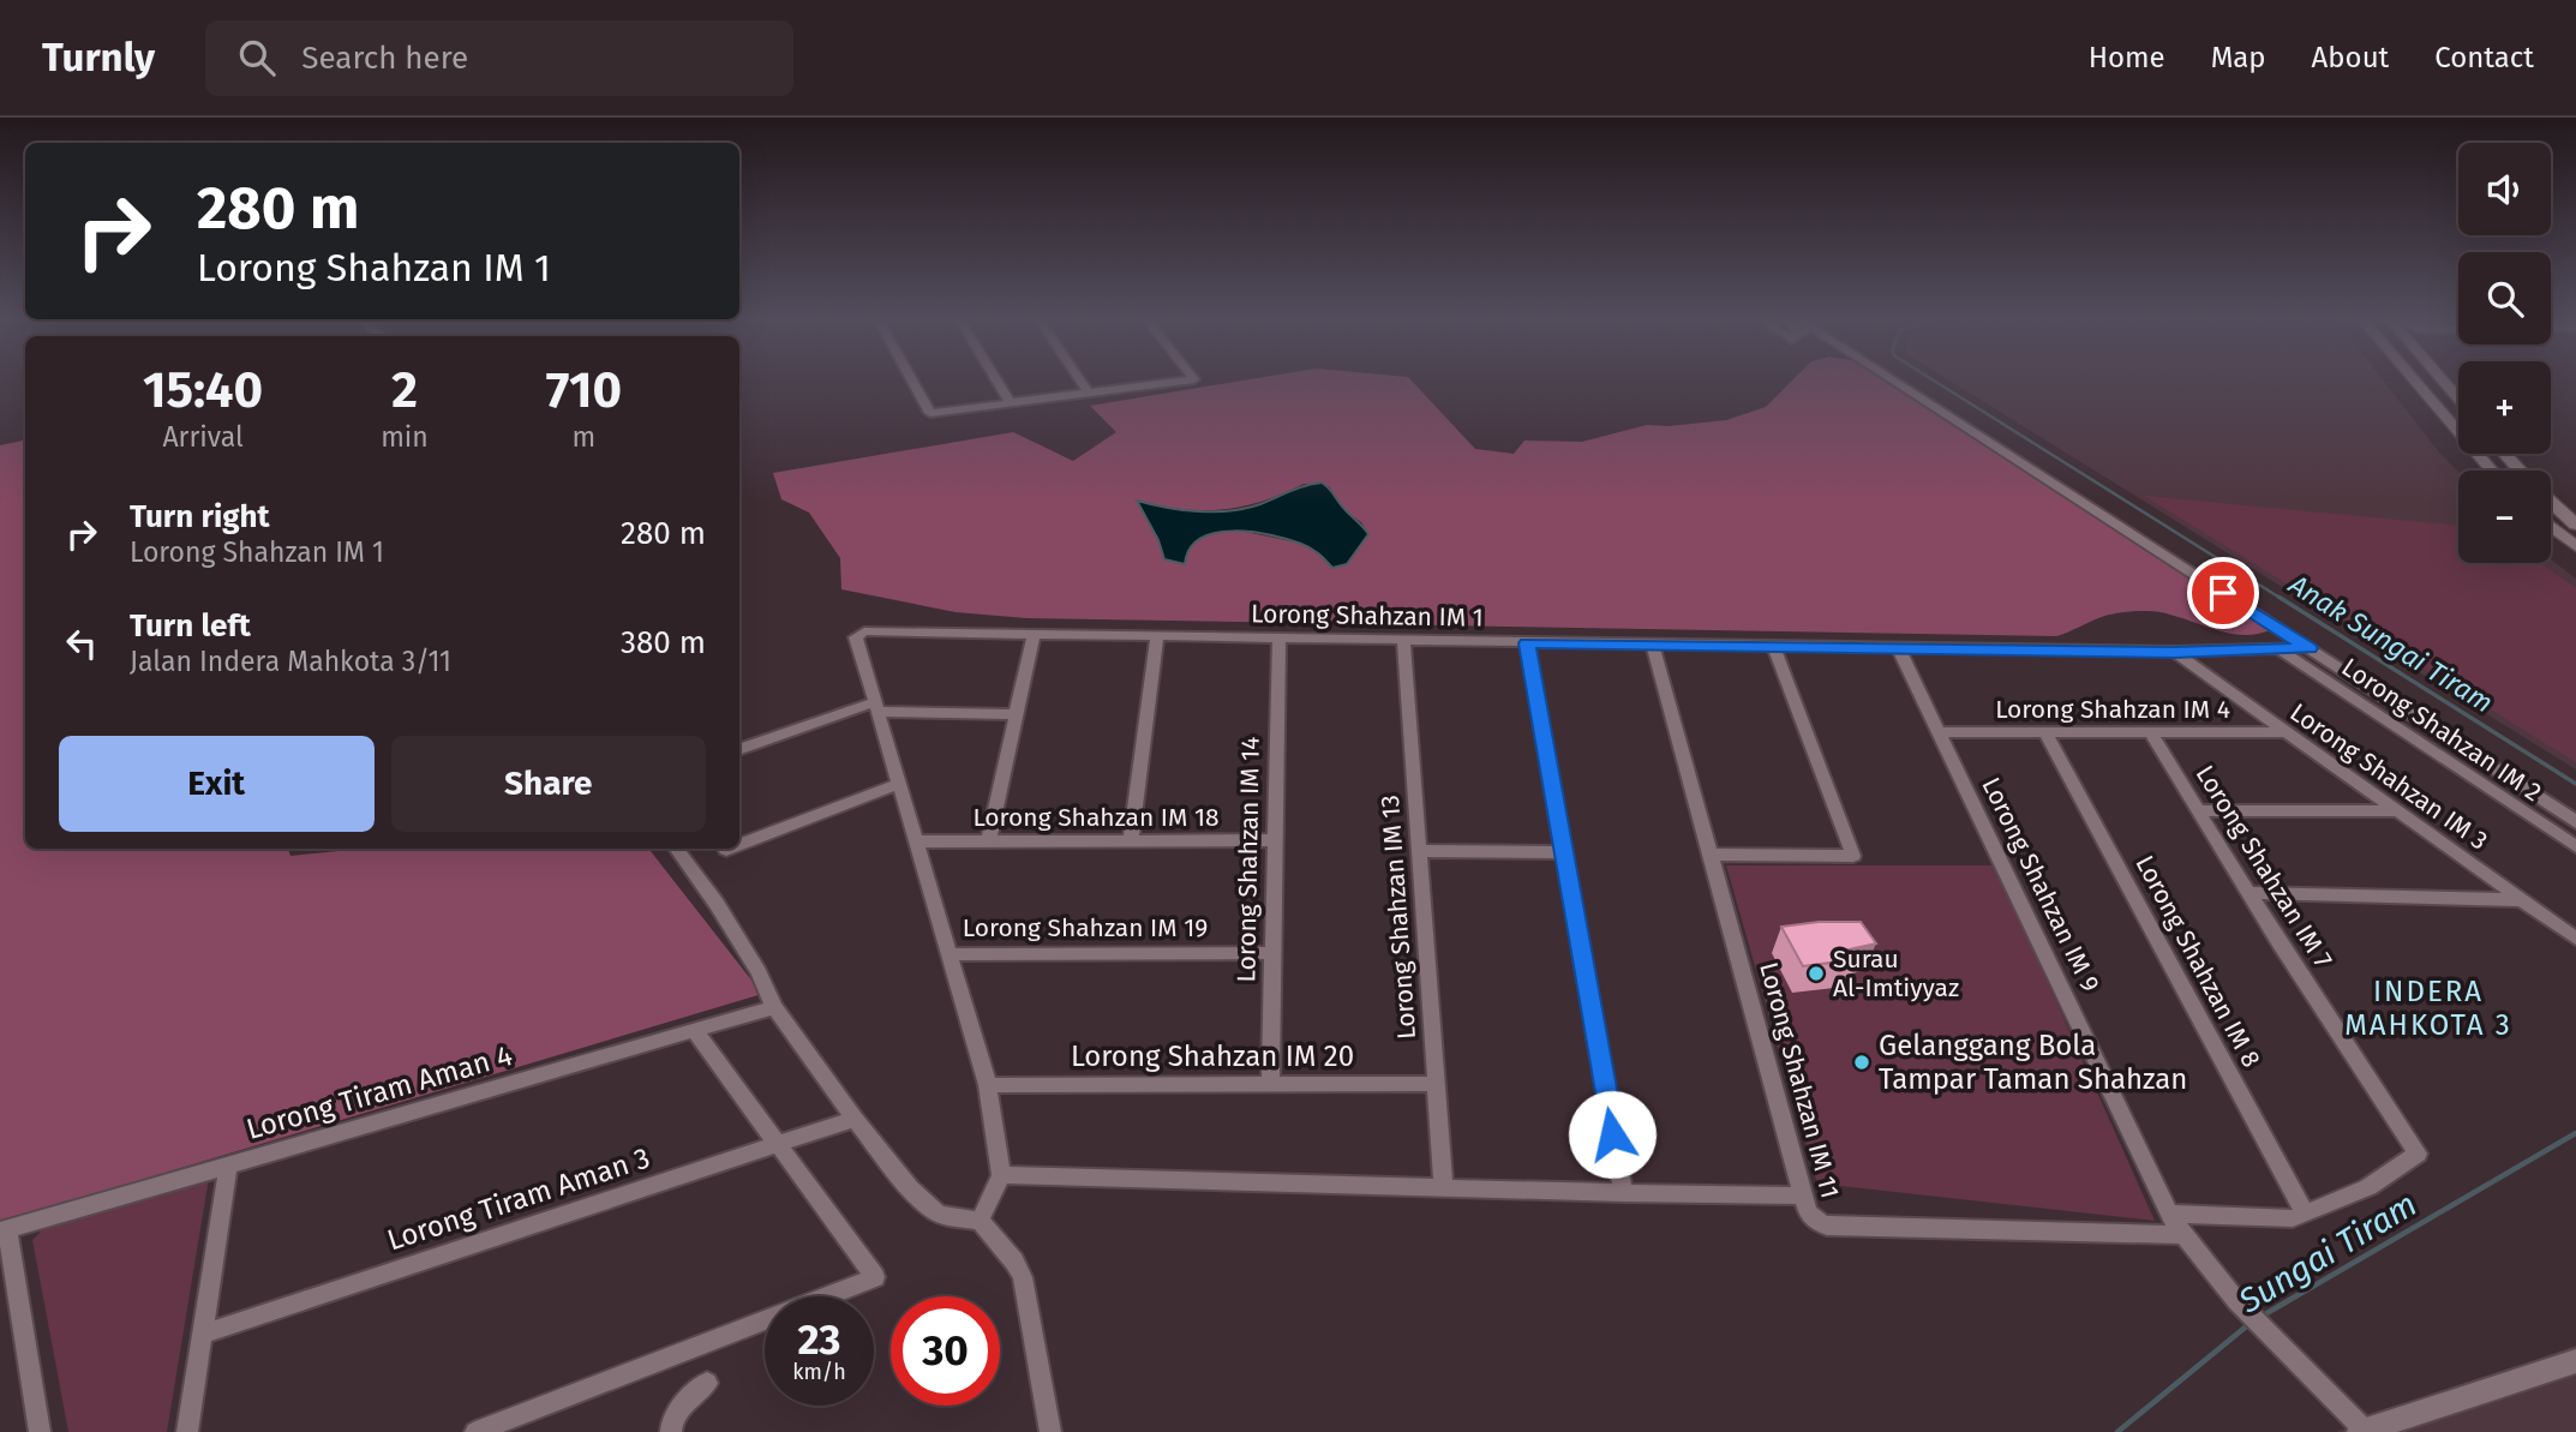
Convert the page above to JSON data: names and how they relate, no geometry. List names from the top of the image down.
{
  "streets": {
    "street": [
      "Lorong Shahzan IM 1",
      "Lorong Shahzan IM 4",
      "Lorong Shahzan IM 2",
      "Lorong Shahzan IM 3",
      "Lorong Shahzan IM 18",
      "Lorong Shahzan IM 14",
      "Lorong Shahzan IM 7",
      "Lorong Shahzan IM 9",
      "Lorong Shahzan IM 13",
      "Lorong Shahzan IM 19",
      "Lorong Shahzan IM 8",
      "Lorong Shahzan IM 20",
      "Lorong Shahzan IM 11",
      "Lorong Tiram Aman 4",
      "Lorong Tiram Aman 3"
    ]
  },
  "crossings": [
    ["Lorong Shahzan IM 1", "Lorong Shahzan IM 2"],
    ["Lorong Shahzan IM 1", "Lorong Shahzan IM 3"],
    ["Lorong Shahzan IM 1", "Lorong Shahzan IM 14"],
    ["Lorong Shahzan IM 1", "Lorong Shahzan IM 9"],
    ["Lorong Shahzan IM 1", "Lorong Shahzan IM 13"],
    ["Lorong Shahzan IM 1", "Lorong Shahzan IM 11"],
    ["Lorong Shahzan IM 4", "Lorong Shahzan IM 3"],
    ["Lorong Shahzan IM 4", "Lorong Shahzan IM 7"],
    ["Lorong Shahzan IM 4", "Lorong Shahzan IM 9"],
    ["Lorong Shahzan IM 4", "Lorong Shahzan IM 8"],
    ["Lorong Shahzan IM 18", "Lorong Shahzan IM 14"],
    ["Lorong Shahzan IM 14", "Lorong Shahzan IM 19"],
    ["Lorong Shahzan IM 14", "Lorong Shahzan IM 20"],
    ["Lorong Shahzan IM 7", "Lorong Shahzan IM 8"],
    ["Lorong Shahzan IM 9", "Lorong Shahzan IM 11"],
    ["Lorong Shahzan IM 13", "Lorong Shahzan IM 20"]
  ],
  "districts": ["INDERA MAHKOTA 3"],
  "water": ["Anak Sungai Tiram", "Sungai Tiram"],
  "places": ["Surau Al-Imtiyyaz", "Gelanggang Bola Tampar Taman Shahzan"],
  "page": {
    "header": "Turnly",
    "search": "Search here",
    "nav": [
      "Home",
      "Map",
      "About",
      "Contact"
    ],
    "map_buttons": ["+", "−"],
    "turn": ["280 m", "Lorong Shahzan IM 1"],
    "eta": [
      "15:40",
      "Arrival",
      "2",
      "min",
      "710",
      "m"
    ],
    "list": [
      {
        "name": "Turn right",
        "note": "Lorong Shahzan IM 1",
        "value": "280 m"
      },
      {
        "name": "Turn left",
        "note": "Jalan Indera Mahkota 3/11",
        "value": "380 m"
      }
    ],
    "buttons": ["Exit", "Share"],
    "speed": "23 km/h",
    "limit": "30"
  }
}
